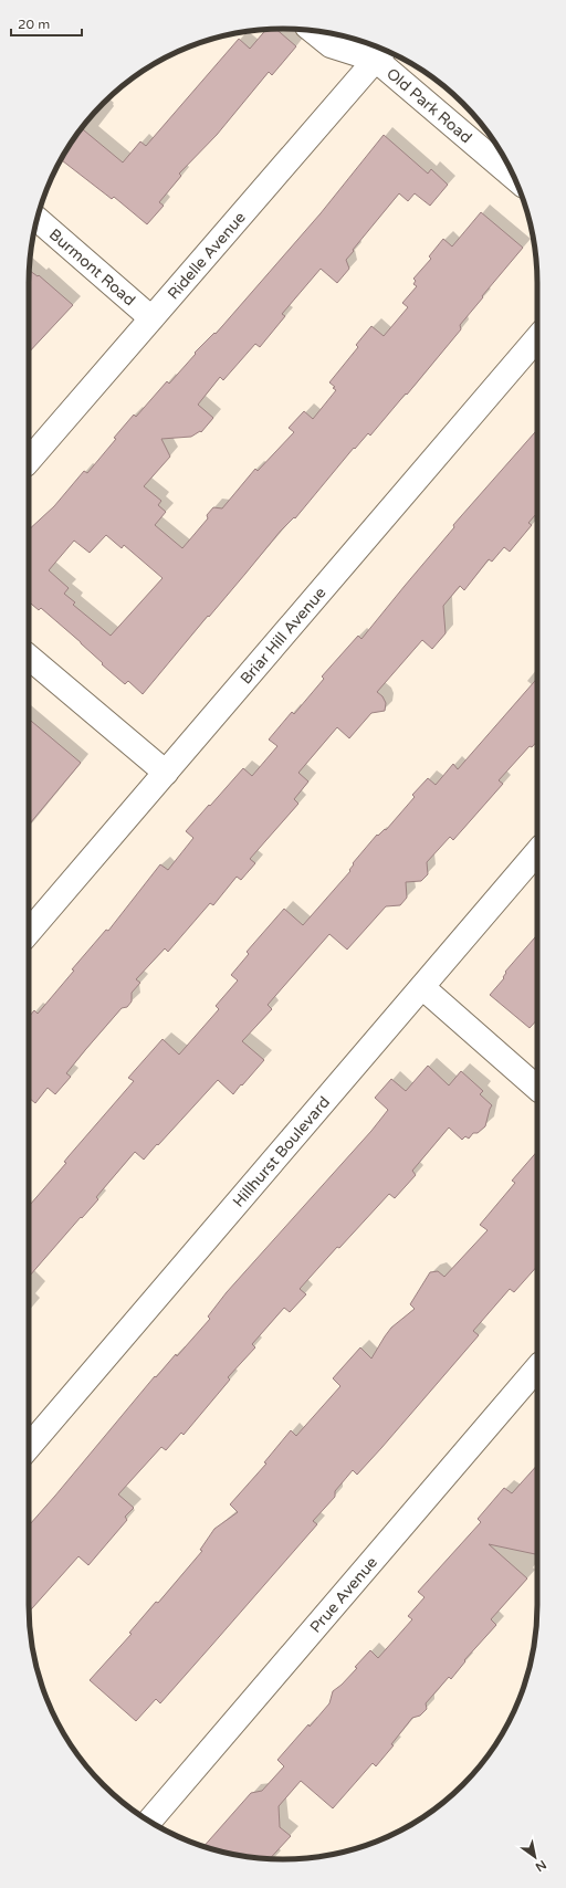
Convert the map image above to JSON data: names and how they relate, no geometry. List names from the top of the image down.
{
  "streets": {
    "street": [
      "Old Park Road",
      "Ridelle Avenue",
      "Burmont Road",
      "Briar Hill Avenue",
      "Hillhurst Boulevard",
      "Prue Avenue"
    ]
  },
  "crossings": [
    ["Old Park Road", "Ridelle Avenue"],
    ["Ridelle Avenue", "Burmont Road"]
  ],
  "scale_bar": "20 m",
  "north": "bottom right"
}
